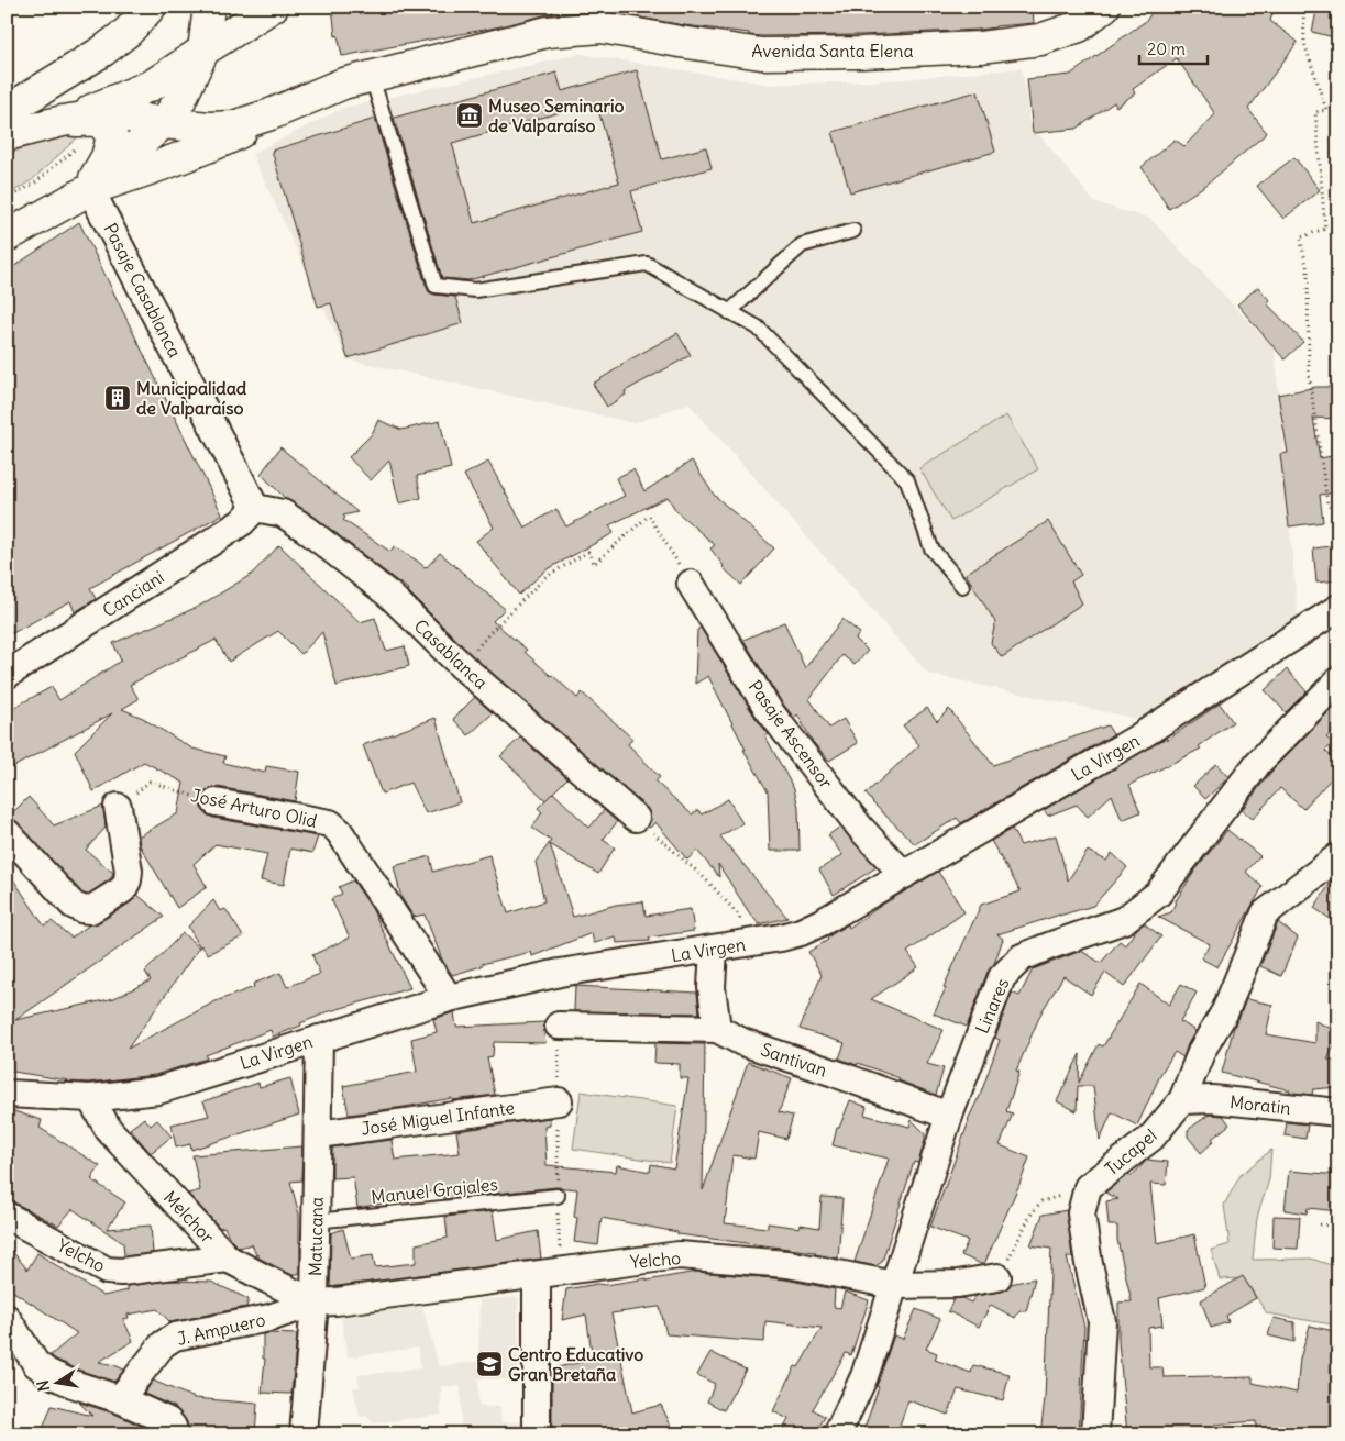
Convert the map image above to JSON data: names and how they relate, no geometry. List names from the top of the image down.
{
  "streets": {
    "main road": ["Avenida Santa Elena"],
    "street": [
      "Pasaje Casablanca",
      "Canciani",
      "Casablanca",
      "Pasaje Ascensor",
      "La Virgen",
      "José Arturo Olid",
      "Linares",
      "Santivan",
      "Moratin",
      "José Miguel Infante",
      "Tucapel",
      "Melchor",
      "Matucana",
      "Yelcho",
      "J. Ampuero"
    ],
    "lane": ["Manuel Grajales"]
  },
  "crossings": [
    ["Avenida Santa Elena", "Pasaje Casablanca"],
    ["Pasaje Casablanca", "Canciani"],
    ["Pasaje Casablanca", "Casablanca"],
    ["Canciani", "Casablanca"],
    ["Pasaje Ascensor", "La Virgen"],
    ["La Virgen", "José Arturo Olid"],
    ["La Virgen", "Melchor"],
    ["La Virgen", "Matucana"],
    ["Linares", "Santivan"],
    ["Linares", "Yelcho"],
    ["Moratin", "Tucapel"],
    ["José Miguel Infante", "Matucana"],
    ["Manuel Grajales", "Matucana"],
    ["Melchor", "Matucana"],
    ["Melchor", "Yelcho"],
    ["Melchor", "J. Ampuero"],
    ["Matucana", "Yelcho"],
    ["Matucana", "J. Ampuero"],
    ["Yelcho", "J. Ampuero"]
  ],
  "places": {
    "museum": ["Museo Seminario de Valparaíso"],
    "building": ["Municipalidad de Valparaíso"],
    "school or university": ["Centro Educativo Gran Bretaña"]
  },
  "scale_bar": "20 m",
  "north": "left"
}
